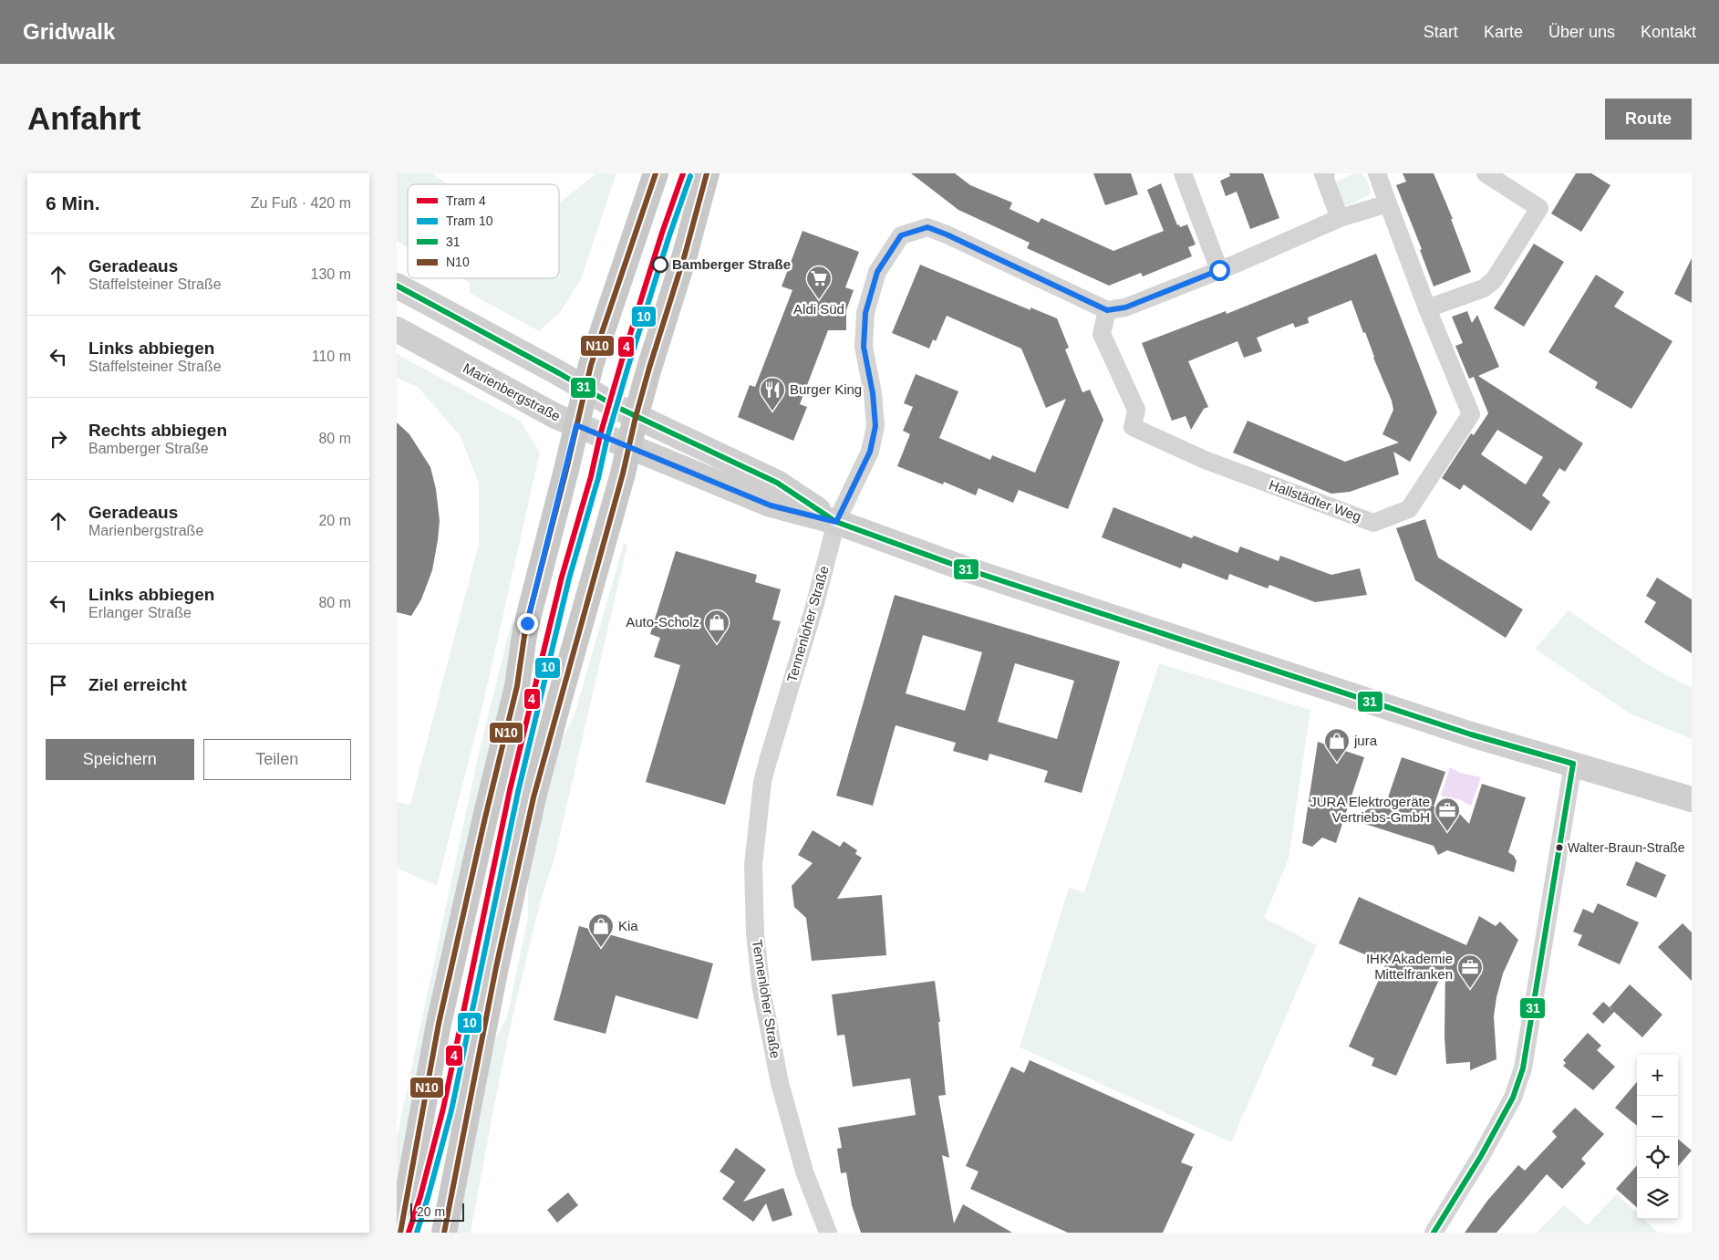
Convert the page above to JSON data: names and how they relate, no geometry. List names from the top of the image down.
{
  "streets": {
    "street": ["Marienbergstraße", "Hallstädter Weg", "Tennenloher Straße"]
  },
  "crossings": [
    ["Hallstädter Weg", "Tennenloher Straße"]
  ],
  "places": {
    "other": ["Bamberger Straße", "Walter-Braun-Straße"],
    "supermarket": ["Aldi Süd"],
    "restaurant": ["Burger King"],
    "shop": ["Auto-Scholz", "jura", "Kia"],
    "office": ["JURA Elektrogeräte Vertriebs-GmbH", "IHK Akademie Mittelfranken"]
  },
  "lines": [
    "tram line 4",
    "transit line N10",
    "tram line 10",
    "transit line 31"
  ],
  "legend": [
    "Tram 4",
    "Tram 10",
    "31",
    "N10"
  ],
  "scale_bar": "20 m",
  "page": {
    "header": "Gridwalk",
    "nav": [
      "Start",
      "Karte",
      "Über uns",
      "Kontakt"
    ],
    "buttons": [
      "Route",
      ["Speichern", "Teilen"]
    ],
    "title": "Anfahrt",
    "heading": ["6 Min.", "Zu Fuß · 420 m"],
    "list": [
      ["Geradeaus", "Staffelsteiner Straße", "130 m"],
      ["Links abbiegen", "Staffelsteiner Straße", "110 m"],
      ["Rechts abbiegen", "Bamberger Straße", "80 m"],
      ["Geradeaus", "Marienbergstraße", "20 m"],
      ["Links abbiegen", "Erlanger Straße", "80 m"],
      "Ziel erreicht"
    ],
    "map_buttons": ["+", "−"],
    "scale": "20 m"
  }
}
